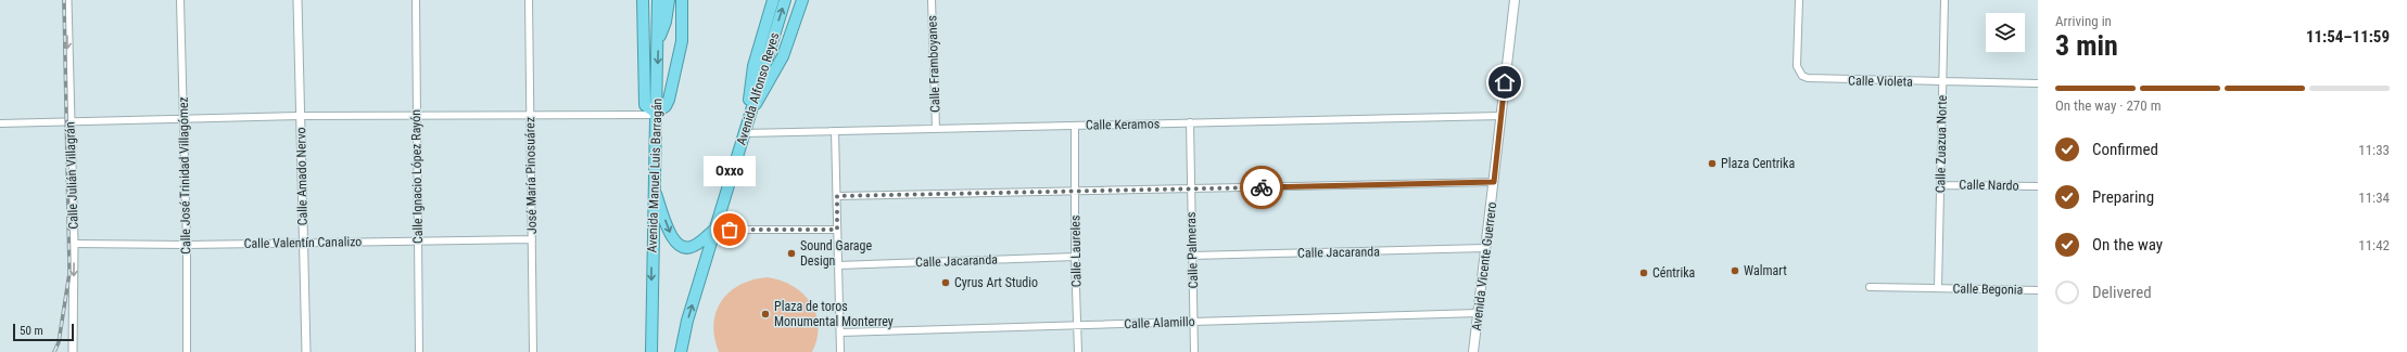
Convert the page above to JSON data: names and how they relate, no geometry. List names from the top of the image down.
{
  "streets": {
    "highway": ["Avenida Alfonso Reyes", "Avenida Manuel Luis Barragán"],
    "main road": ["Avenida Vicente Guerrero"],
    "street": [
      "Calle Framboyanes",
      "Calle Violeta",
      "Calle Keramos",
      "Calle Zuazua Norte",
      "Calle Julián Villagrán",
      "Calle José Trinidad Villagómez",
      "José María Pinosuárez",
      "Calle Amado Nervo",
      "Calle Ignacio López Rayón",
      "Calle Nardo",
      "Calle Valentín Canalizo",
      "Calle Palmeras",
      "Calle Laureles",
      "Calle Jacaranda",
      "Calle Begonia",
      "Calle Alamillo"
    ]
  },
  "crossings": [
    ["Calle Framboyanes", "Calle Keramos"],
    ["Calle Violeta", "Calle Zuazua Norte"],
    ["Avenida Alfonso Reyes", "Calle Keramos"],
    ["Calle Keramos", "Calle Palmeras"],
    ["Calle Keramos", "Calle Laureles"],
    ["Calle Keramos", "Avenida Vicente Guerrero"],
    ["Calle Zuazua Norte", "Calle Nardo"],
    ["Calle Zuazua Norte", "Calle Begonia"],
    ["Calle Julián Villagrán", "Calle Valentín Canalizo"],
    ["Calle José Trinidad Villagómez", "Calle Valentín Canalizo"],
    ["José María Pinosuárez", "Calle Valentín Canalizo"],
    ["Calle Amado Nervo", "Calle Valentín Canalizo"],
    ["Calle Ignacio López Rayón", "Calle Valentín Canalizo"],
    ["Calle Palmeras", "Calle Jacaranda"],
    ["Calle Palmeras", "Calle Alamillo"],
    ["Calle Laureles", "Calle Jacaranda"],
    ["Calle Laureles", "Calle Alamillo"],
    ["Calle Jacaranda", "Avenida Vicente Guerrero"],
    ["Avenida Vicente Guerrero", "Calle Alamillo"]
  ],
  "one_way": ["Calle Julián Villagrán"],
  "places": [
    "Plaza Centrika",
    "Oxxo",
    "Sound Garage Design",
    "Walmart",
    "Céntrika",
    "Cyrus Art Studio",
    "Plaza de toros Monumental Monterrey"
  ],
  "scale_bar": "50 m",
  "page": {
    "heading": ["3 min", "Arriving in", "11:54–11:59"],
    "bar": "On the way · 270 m",
    "list": [
      ["Confirmed", "11:33"],
      ["Preparing", "11:34"],
      ["On the way", "11:42"],
      "Delivered"
    ],
    "bubble": "Oxxo",
    "scale": "50 m"
  }
}
